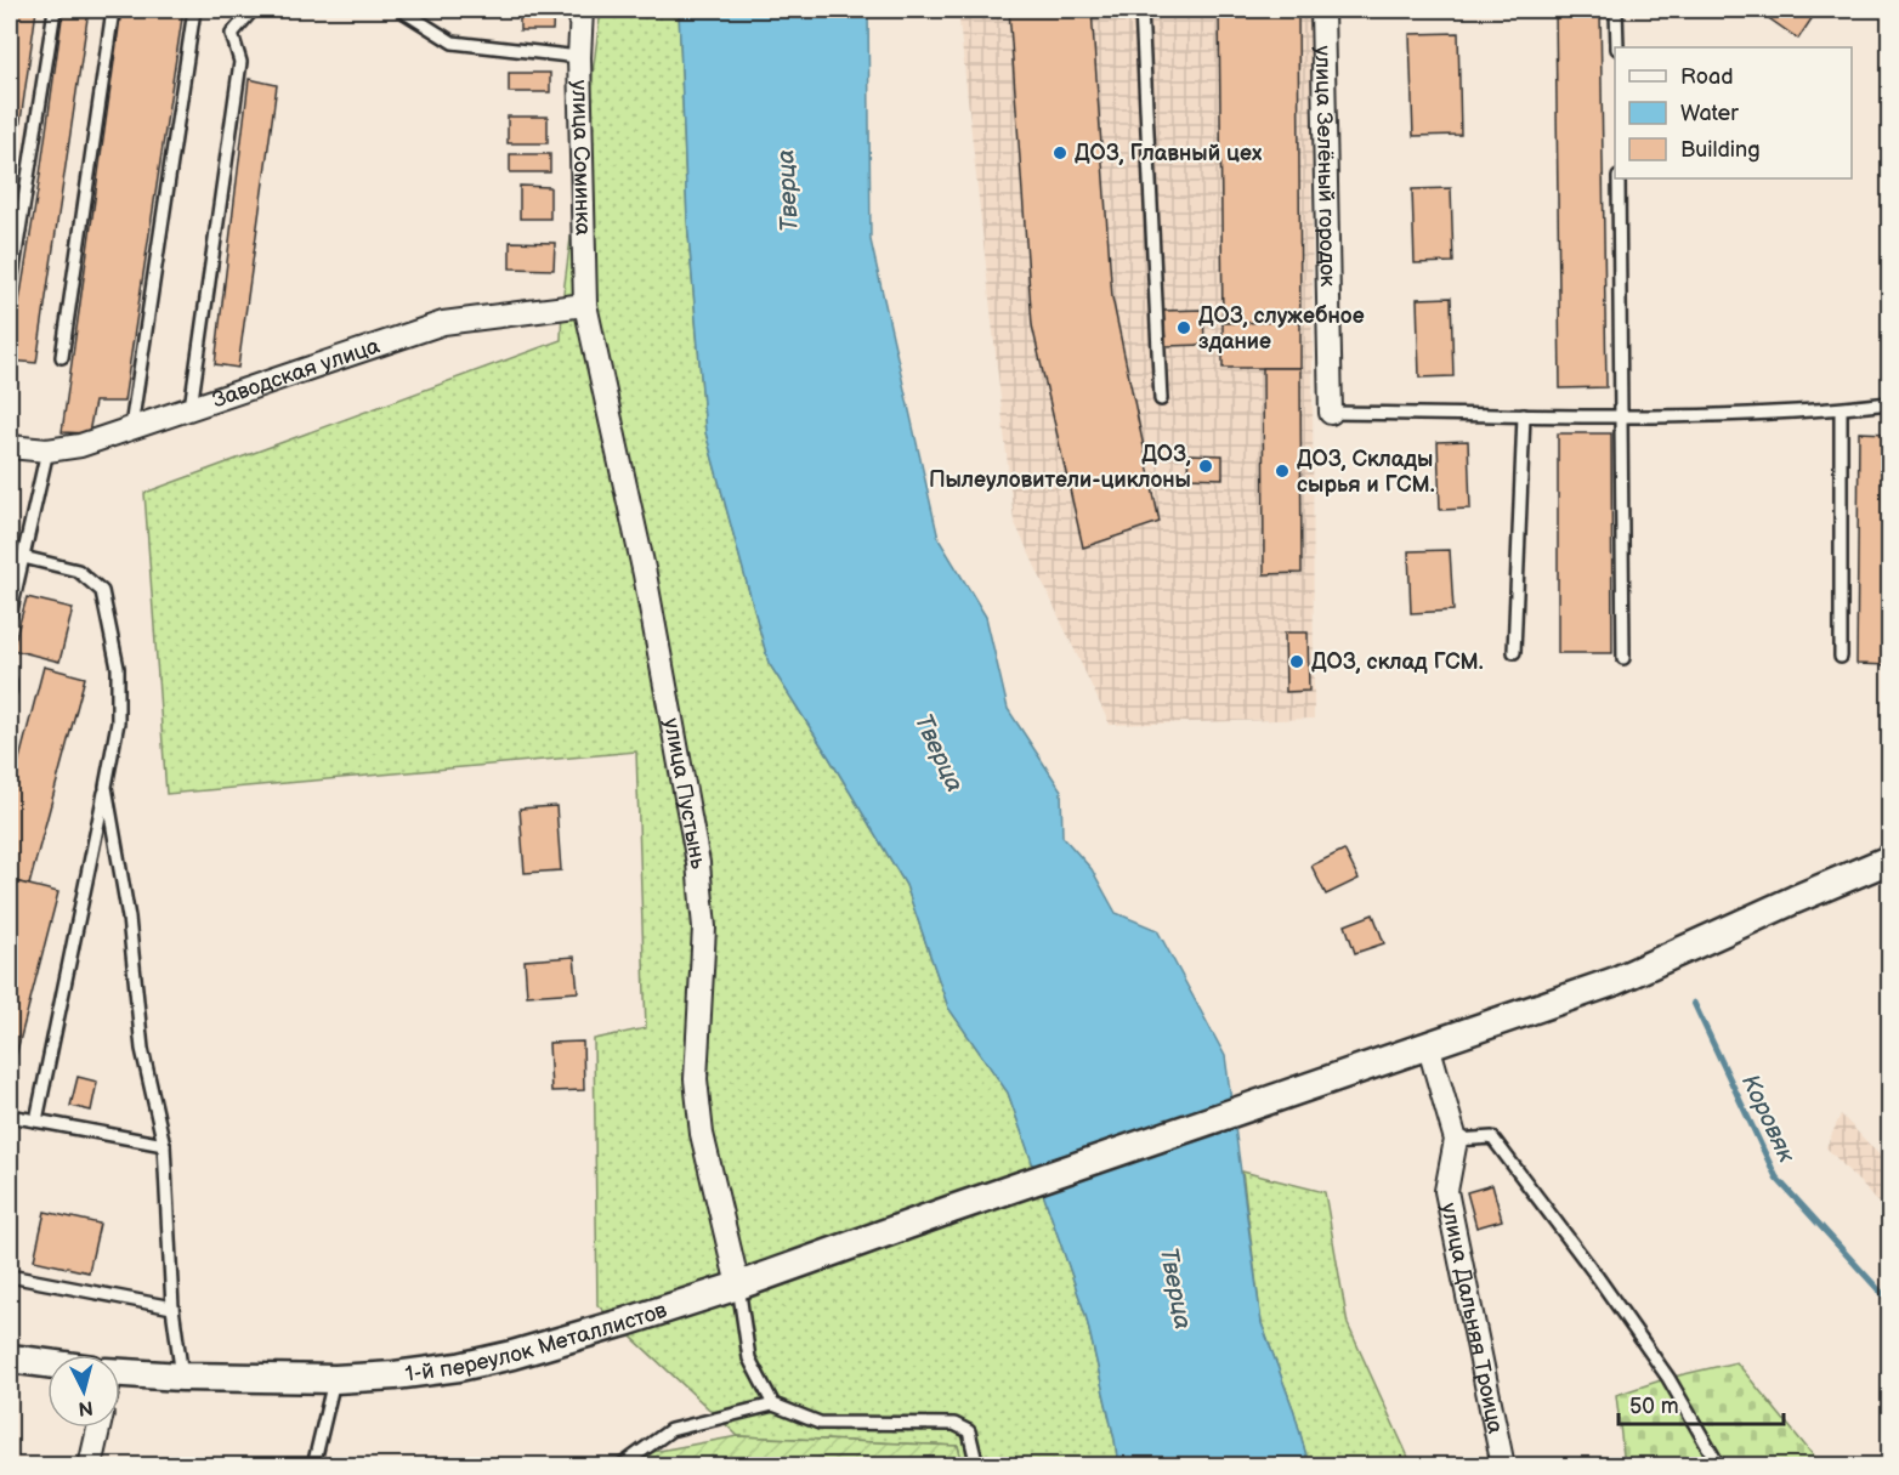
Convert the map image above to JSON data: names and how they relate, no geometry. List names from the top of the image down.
{
  "streets": {
    "street": [
      "улица Соминка",
      "улица Зелёный городок",
      "Заводская улица",
      "улица Пустынь",
      "улица Дальняя Троица",
      "1-й переулок Металлистов"
    ]
  },
  "crossings": [
    ["улица Соминка", "Заводская улица"],
    ["улица Соминка", "улица Пустынь"],
    ["Заводская улица", "улица Пустынь"],
    ["улица Пустынь", "1-й переулок Металлистов"],
    ["улица Дальняя Троица", "1-й переулок Металлистов"]
  ],
  "water": ["Тверца", "Коровяк"],
  "places": [
    "ДОЗ, Главный цех",
    "ДОЗ, служебное здание",
    "ДОЗ, Пылеуловители-циклоны",
    "ДОЗ, Склады сырья и ГСМ.",
    "ДОЗ, склад ГСМ."
  ],
  "legend": ["Road", "Water", "Building"],
  "scale_bar": "50 m",
  "north": "bottom"
}
